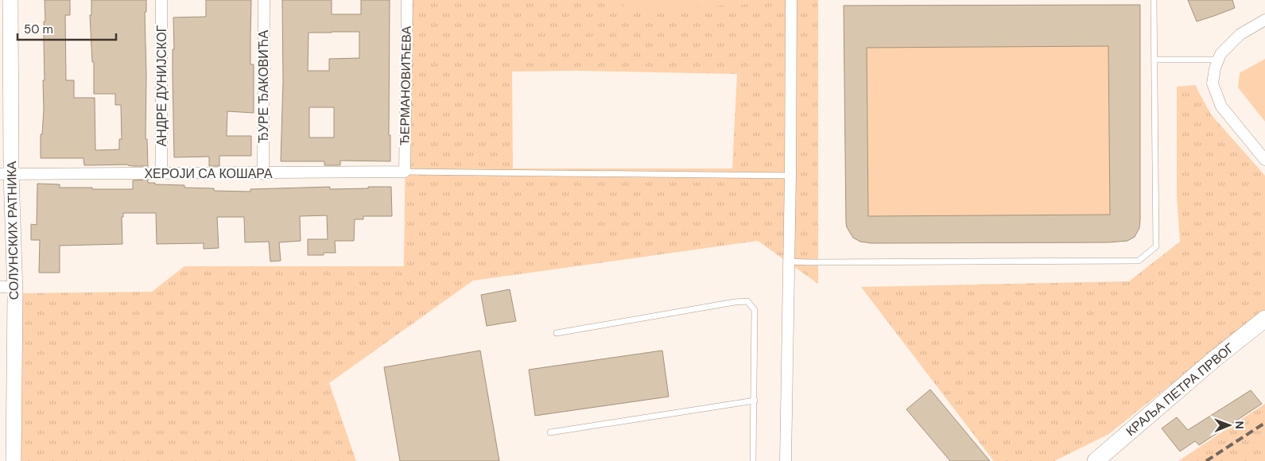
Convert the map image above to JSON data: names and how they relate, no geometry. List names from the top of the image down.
{
  "streets": {
    "main road": ["СОЛУНСКИХ РАТНИКА", "КРАЉА ПЕТРА ПРВОГ"],
    "street": [
      "АНДРЕ ДУНИЈСКОГ",
      "ЂЕРМАНОВИЋЕВА",
      "ЂУРЕ ЂАКОВИЋА",
      "ХЕРОЈИ СА КОШАРА"
    ]
  },
  "crossings": [
    ["АНДРЕ ДУНИЈСКОГ", "ХЕРОЈИ СА КОШАРА"],
    ["ЂЕРМАНОВИЋЕВА", "ХЕРОЈИ СА КОШАРА"],
    ["ЂУРЕ ЂАКОВИЋА", "ХЕРОЈИ СА КОШАРА"],
    ["ХЕРОЈИ СА КОШАРА", "СОЛУНСКИХ РАТНИКА"]
  ],
  "scale_bar": "50 m",
  "north": "right"
}
